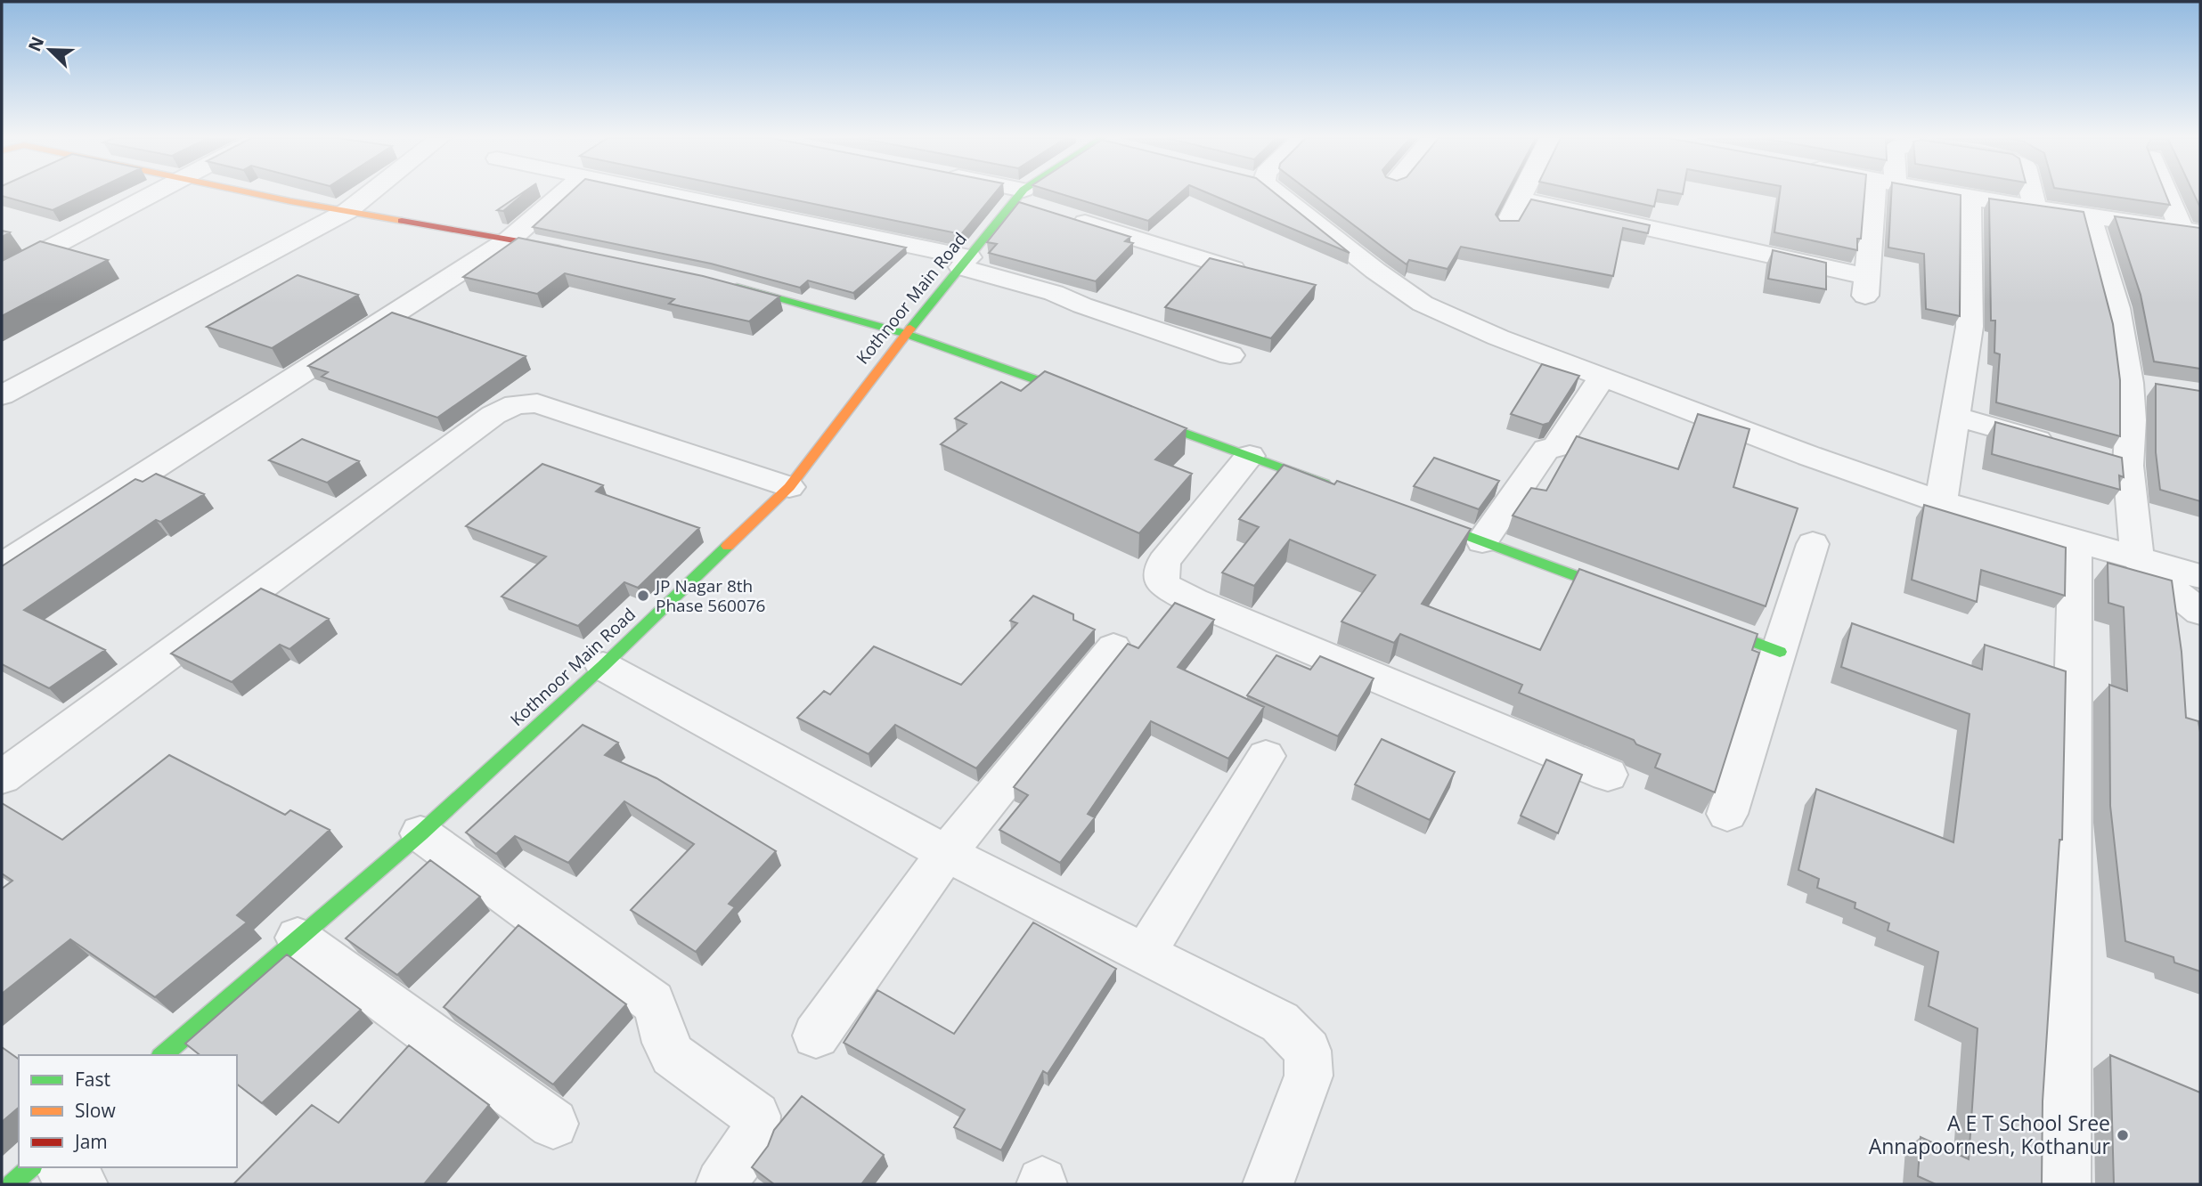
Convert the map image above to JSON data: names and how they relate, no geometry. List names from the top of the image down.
{
  "streets": {
    "street": ["Kothnoor Main Road"]
  },
  "places": ["JP Nagar 8th Phase 560076", "A E T School Sree Annapoornesh, Kothanur"],
  "legend": ["Fast", "Slow", "Jam"],
  "north": "top left"
}
